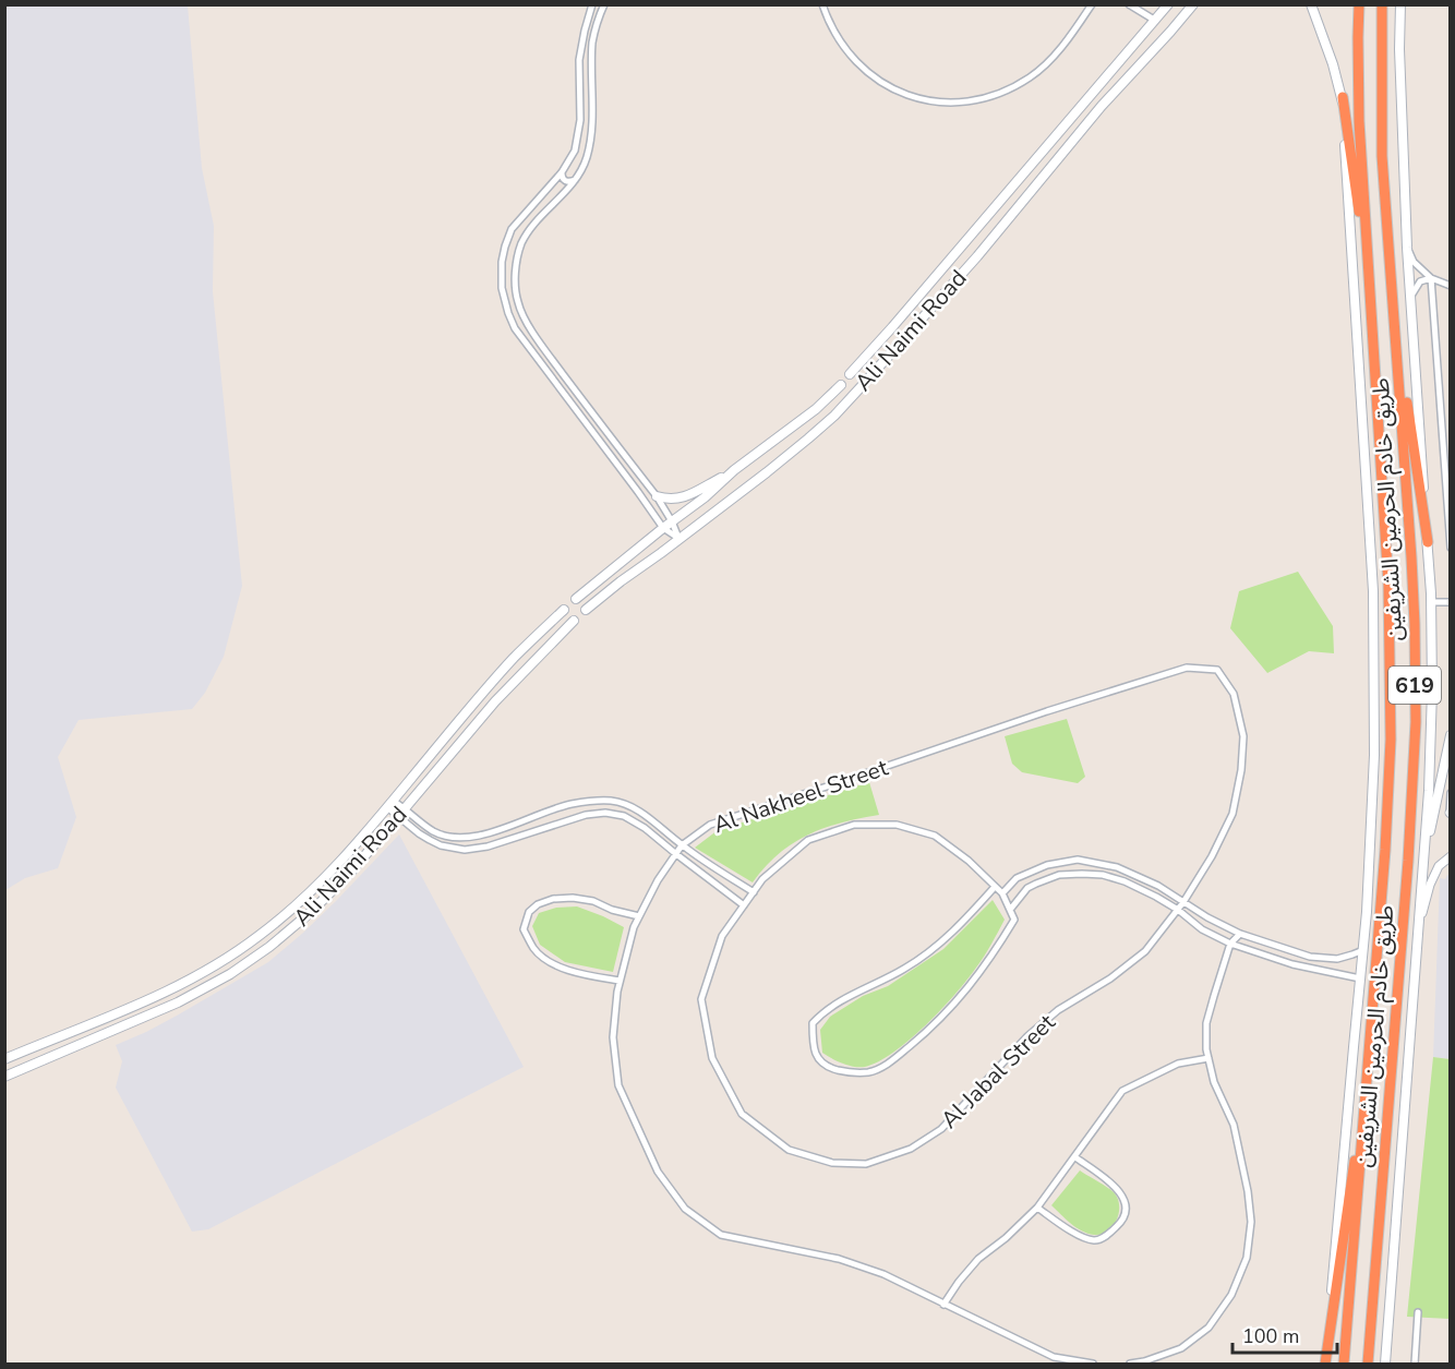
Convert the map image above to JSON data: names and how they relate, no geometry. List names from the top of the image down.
{
  "streets": {
    "highway": ["طريق خادم الحرمين الشريفين", "619"],
    "main road": ["Ali Naimi Road"],
    "street": ["Al Nakheel Street", "Al Jabal Street"]
  },
  "crossings": [
    ["Al Nakheel Street", "Al Jabal Street"]
  ],
  "scale_bar": "100 m"
}
